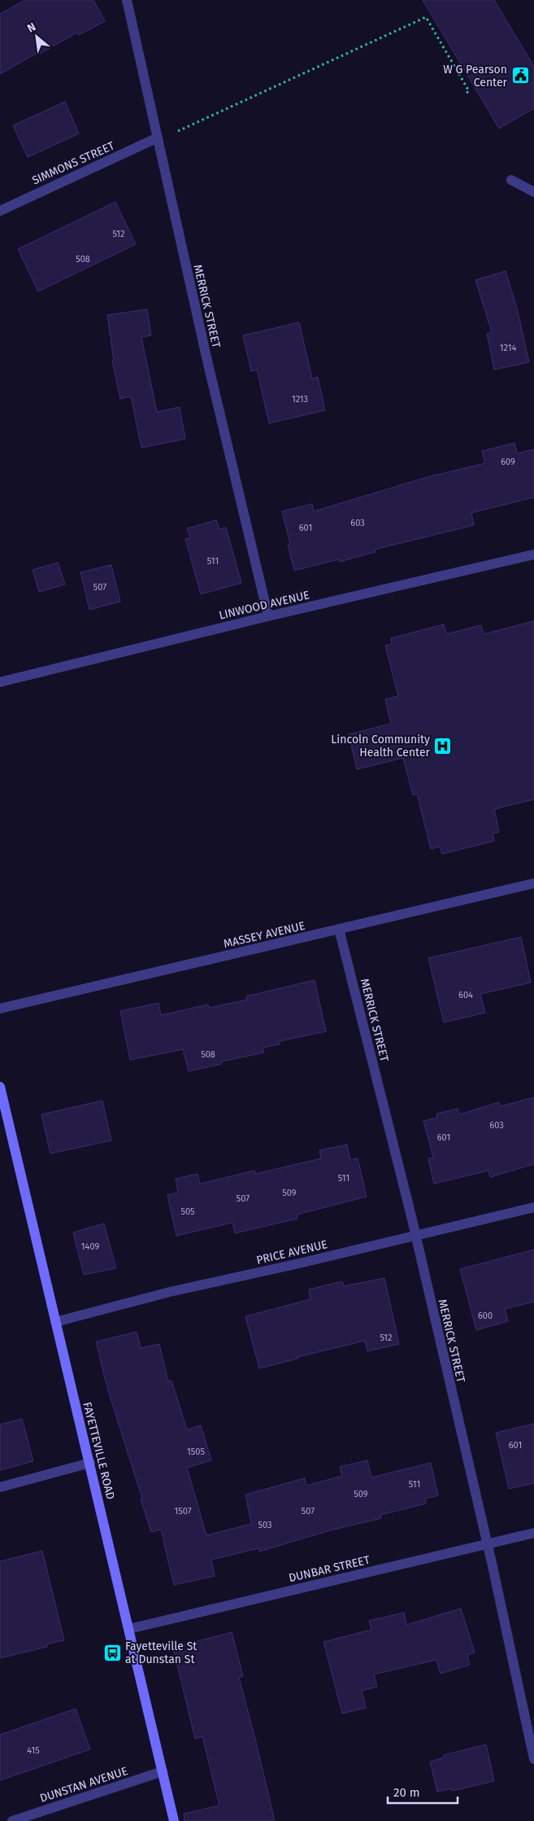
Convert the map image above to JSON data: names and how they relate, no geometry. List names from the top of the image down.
{
  "streets": {
    "main road": ["FAYETTEVILLE ROAD"],
    "street": [
      "SIMMONS STREET",
      "MERRICK STREET",
      "LINWOOD AVENUE",
      "MASSEY AVENUE",
      "PRICE AVENUE",
      "DUNBAR STREET",
      "DUNSTAN AVENUE"
    ]
  },
  "crossings": [
    ["SIMMONS STREET", "MERRICK STREET"],
    ["MERRICK STREET", "LINWOOD AVENUE"],
    ["MERRICK STREET", "MASSEY AVENUE"],
    ["MERRICK STREET", "PRICE AVENUE"],
    ["MERRICK STREET", "DUNBAR STREET"],
    ["PRICE AVENUE", "FAYETTEVILLE ROAD"],
    ["FAYETTEVILLE ROAD", "DUNBAR STREET"],
    ["FAYETTEVILLE ROAD", "DUNSTAN AVENUE"]
  ],
  "places": {
    "public building": ["W G Pearson Center"],
    "hospital": ["Lincoln Community Health Center"],
    "bus stop": ["Fayetteville St at Dunstan St"]
  },
  "house_numbers": [
    "512",
    "508",
    "1214",
    "1213",
    "609",
    "603",
    "601",
    "511",
    "507",
    "604",
    "508",
    "603",
    "601",
    "511",
    "509",
    "507",
    "505",
    "1409",
    "600",
    "512",
    "601",
    "1505",
    "511",
    "509",
    "1507",
    "507",
    "503",
    "415"
  ],
  "scale_bar": "20 m",
  "north": "top left"
}
